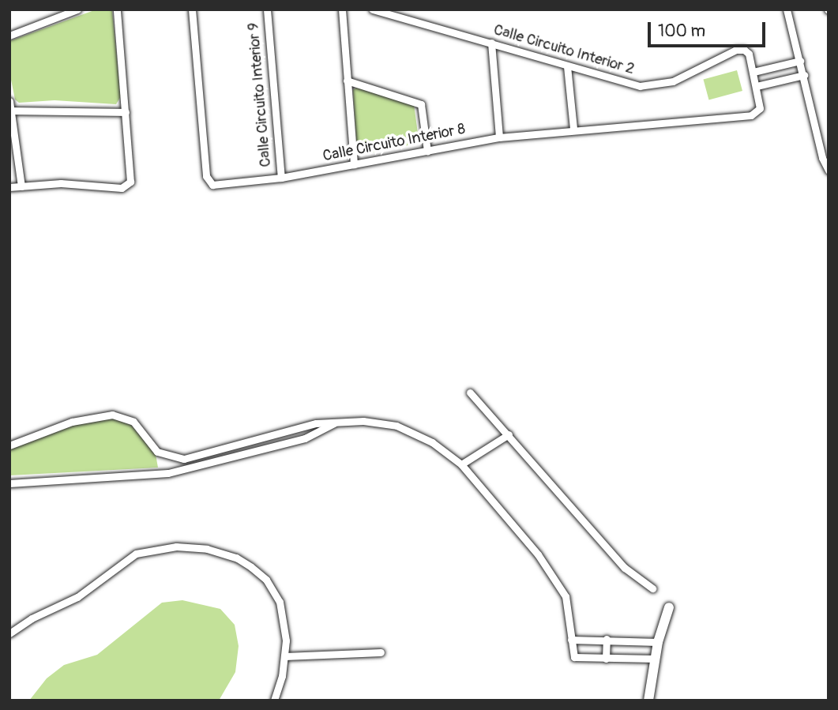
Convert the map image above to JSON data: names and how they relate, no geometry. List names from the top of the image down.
{
  "streets": {
    "street": ["Calle Circuito Interior 2", "Calle Circuito Interior 9", "Calle Circuito Interior 8"]
  },
  "crossings": [
    ["Calle Circuito Interior 2", "Calle Circuito Interior 8"],
    ["Calle Circuito Interior 9", "Calle Circuito Interior 8"]
  ],
  "scale_bar": "100 m"
}
